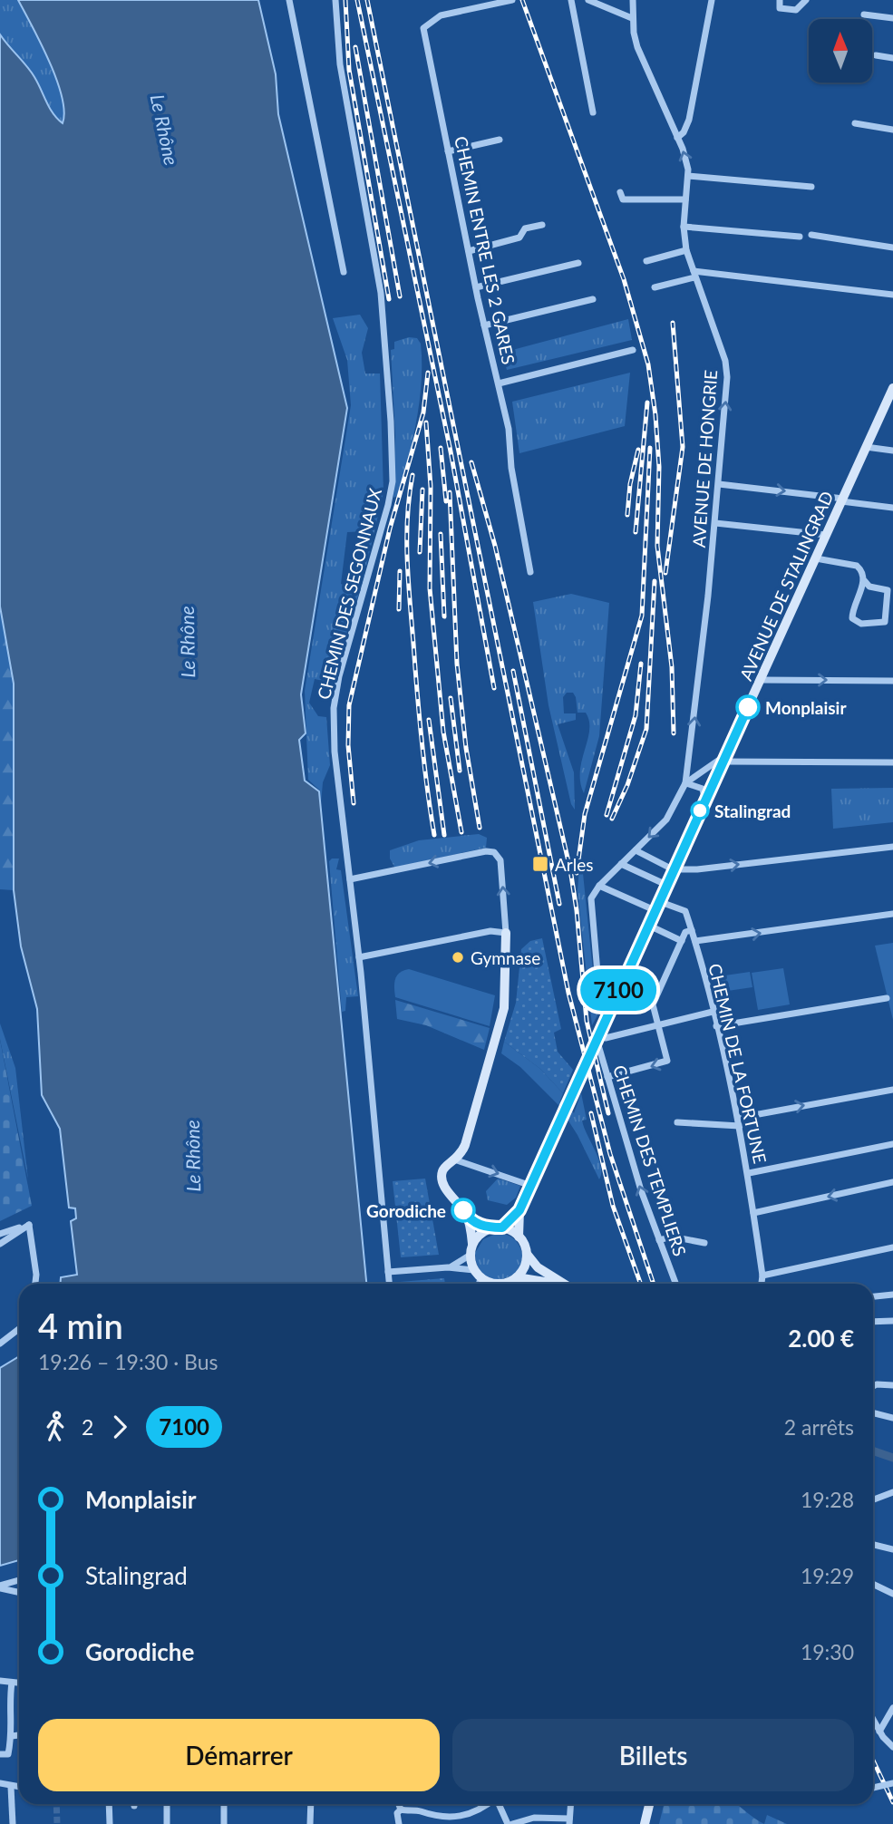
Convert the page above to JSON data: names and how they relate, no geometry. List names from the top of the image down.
{
  "streets": {
    "main road": ["AVENUE DE STALINGRAD"],
    "street": [
      "CHEMIN ENTRE LES 2 GARES",
      "AVENUE DE HONGRIE",
      "CHEMIN DES SEGONNAUX",
      "CHEMIN DE LA FORTUNE",
      "CHEMIN DES TEMPLIERS"
    ]
  },
  "crossings": [
    ["AVENUE DE HONGRIE", "AVENUE DE STALINGRAD"],
    ["AVENUE DE STALINGRAD", "CHEMIN DE LA FORTUNE"],
    ["AVENUE DE STALINGRAD", "CHEMIN DES TEMPLIERS"]
  ],
  "one_way": ["CHEMIN DES TEMPLIERS"],
  "water": ["Le Rhône"],
  "places": {
    "other": [
      "Monplaisir",
      "Stalingrad",
      "Gymnase",
      "Gorodiche"
    ],
    "transit": ["Arles"]
  },
  "lines": ["bus line 7100"],
  "north": "top",
  "page": {
    "on_map": "7100",
    "heading": ["4 min", "19:26 – 19:30 · Bus", "2.00 €"],
    "legs": ["2", "7100", "2 arrêts"],
    "list": [
      {
        "name": "Monplaisir",
        "value": "19:28"
      },
      {
        "name": "Stalingrad",
        "value": "19:29"
      },
      {
        "name": "Gorodiche",
        "value": "19:30"
      }
    ],
    "buttons": ["Démarrer", "Billets"]
  }
}
